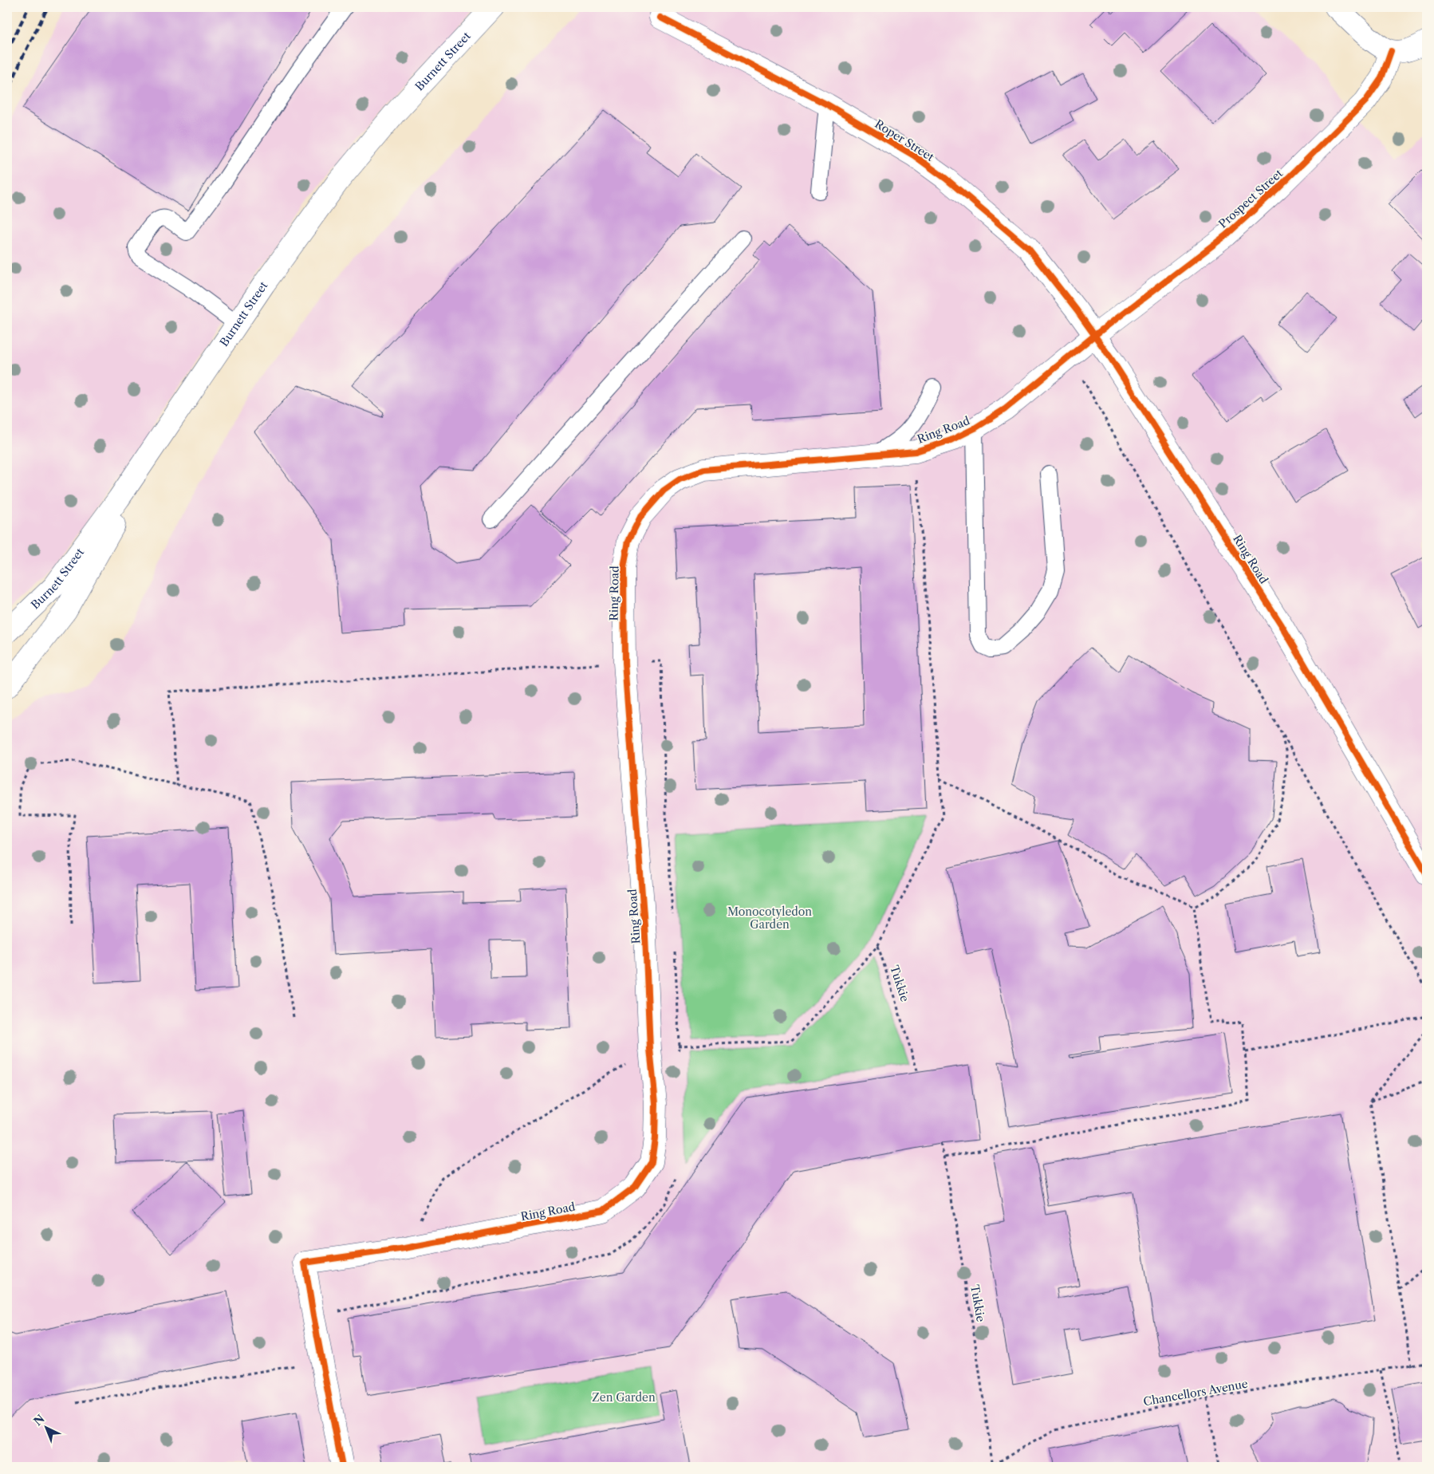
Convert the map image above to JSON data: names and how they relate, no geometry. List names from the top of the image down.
{
  "streets": {
    "street": [
      "Burnett Street",
      "Roper Street",
      "Prospect Street",
      "Ring Road"
    ],
    "path": ["Tukkie", "Chancellors Avenue"]
  },
  "crossings": [
    ["Roper Street", "Prospect Street"],
    ["Roper Street", "Ring Road"],
    ["Prospect Street", "Ring Road"],
    ["Tukkie", "Chancellors Avenue"]
  ],
  "parks": ["Monocotyledon Garden", "Zen Garden"],
  "north": "top left"
}
